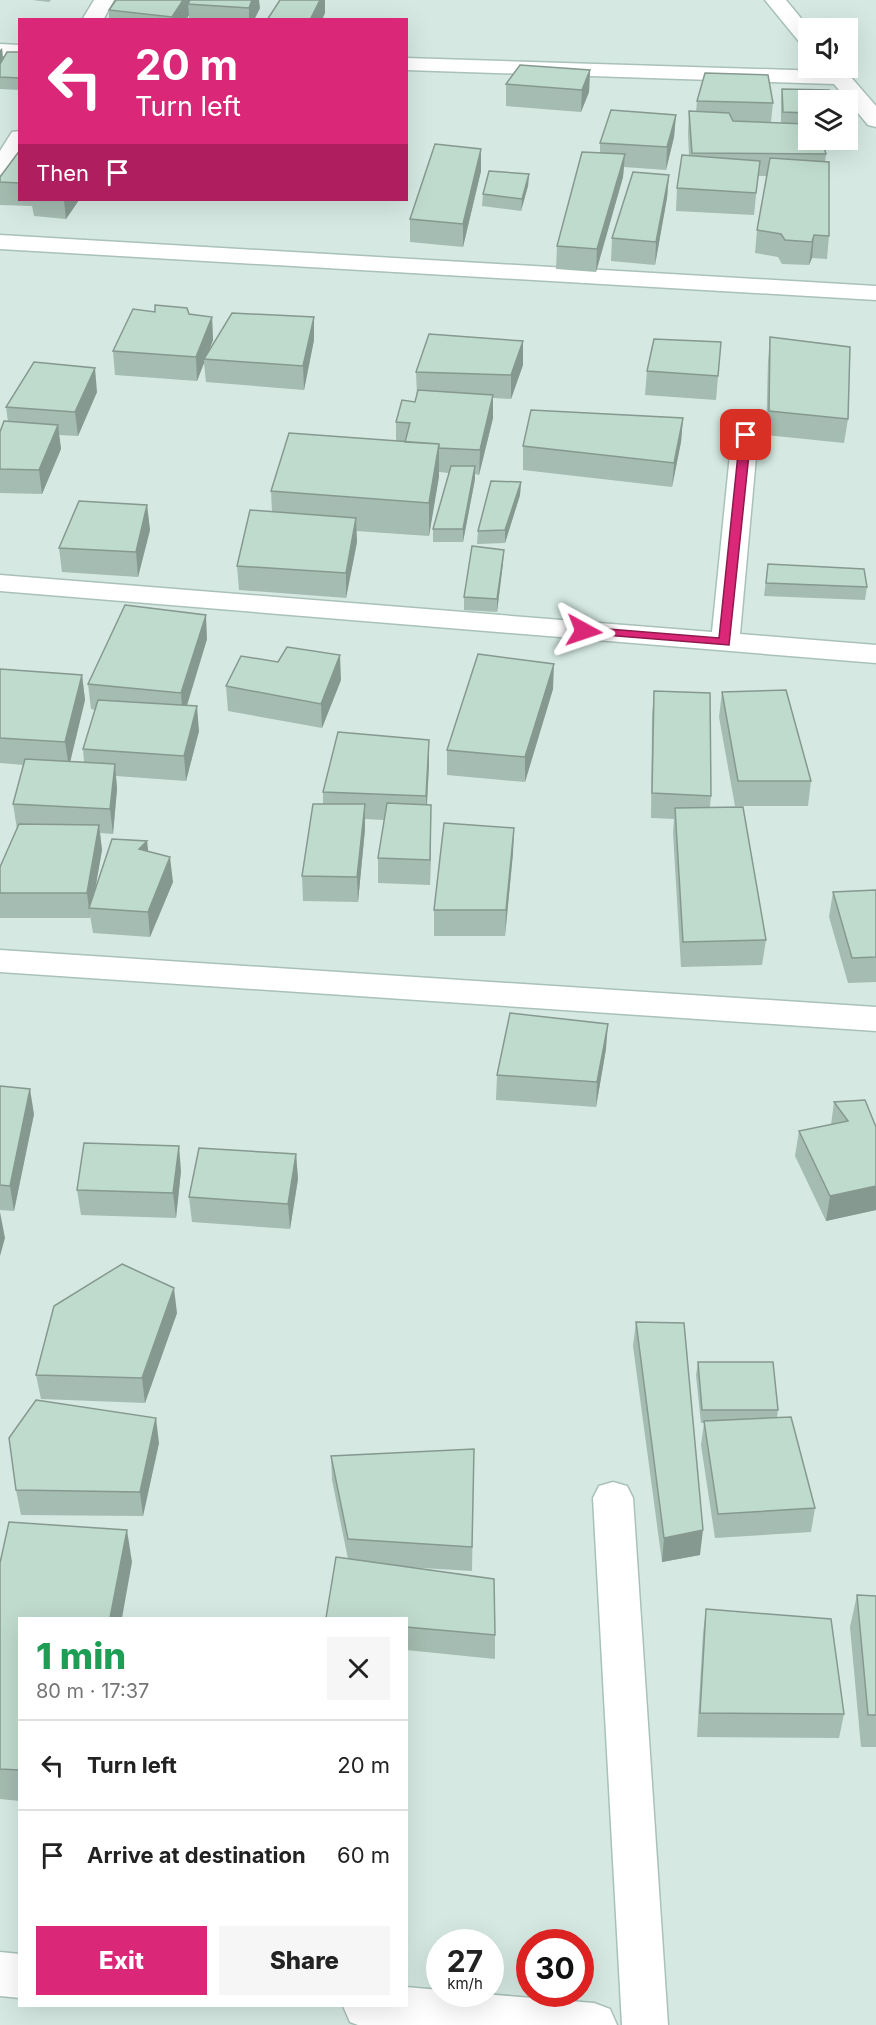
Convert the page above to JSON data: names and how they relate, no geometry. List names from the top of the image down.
{
  "page": {
    "turn": ["20 m", "Turn left"],
    "then": "Then",
    "heading": ["1 min", "80 m · 17:37"],
    "list": [
      {
        "name": "Turn left",
        "value": "20 m"
      },
      {
        "name": "Arrive at destination",
        "value": "60 m"
      }
    ],
    "buttons": ["Exit", "Share"],
    "speed": "27 km/h",
    "limit": "30"
  }
}
